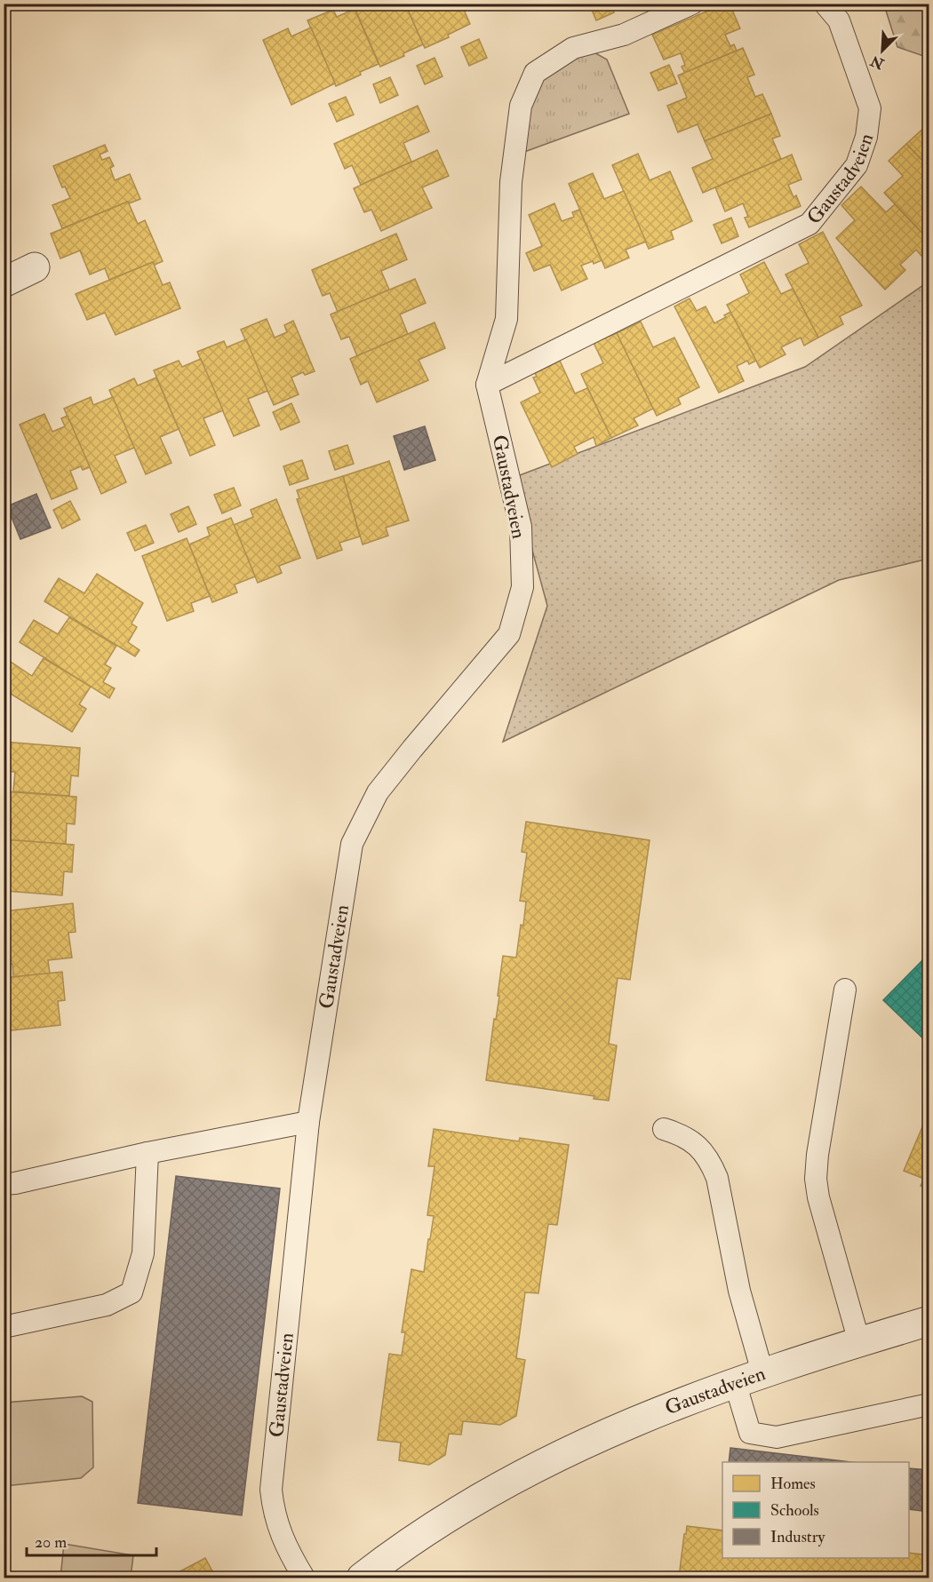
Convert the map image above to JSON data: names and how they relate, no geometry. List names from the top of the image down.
{
  "streets": {
    "street": ["Gaustadveien"]
  },
  "legend": ["Homes", "Schools", "Industry"],
  "scale_bar": "20 m",
  "north": "bottom left"
}
